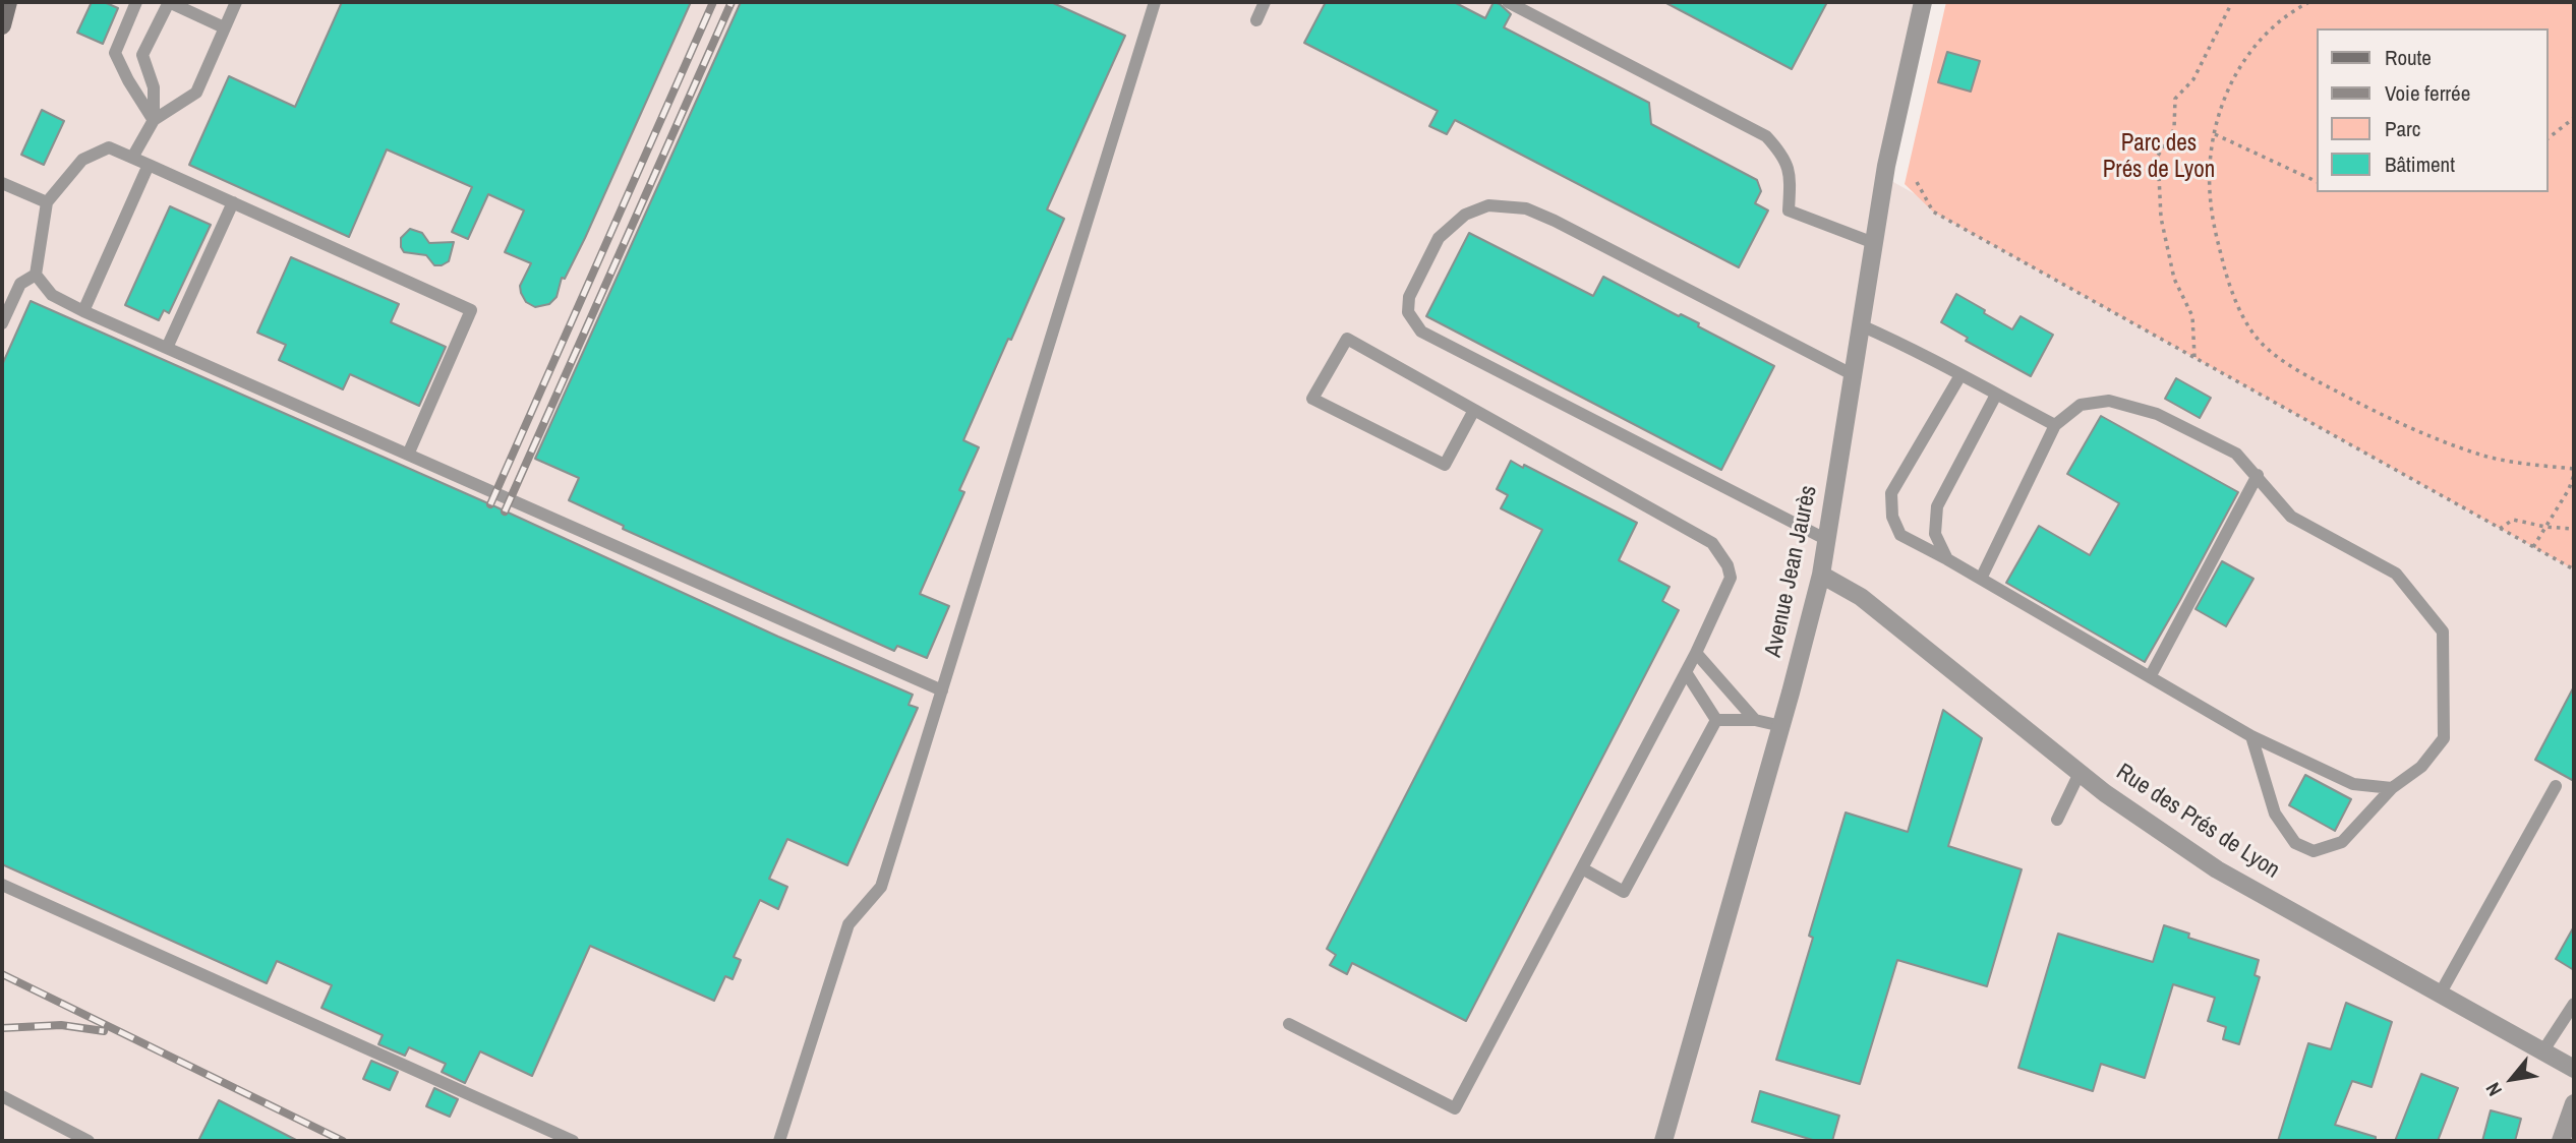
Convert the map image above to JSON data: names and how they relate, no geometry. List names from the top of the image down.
{
  "streets": {
    "street": ["Avenue Jean Jaurès", "Rue des Prés de Lyon"]
  },
  "crossings": [
    ["Avenue Jean Jaurès", "Rue des Prés de Lyon"]
  ],
  "parks": ["Parc des Prés de Lyon"],
  "legend": [
    "Route",
    "Voie ferrée",
    "Parc",
    "Bâtiment"
  ],
  "north": "bottom left"
}
